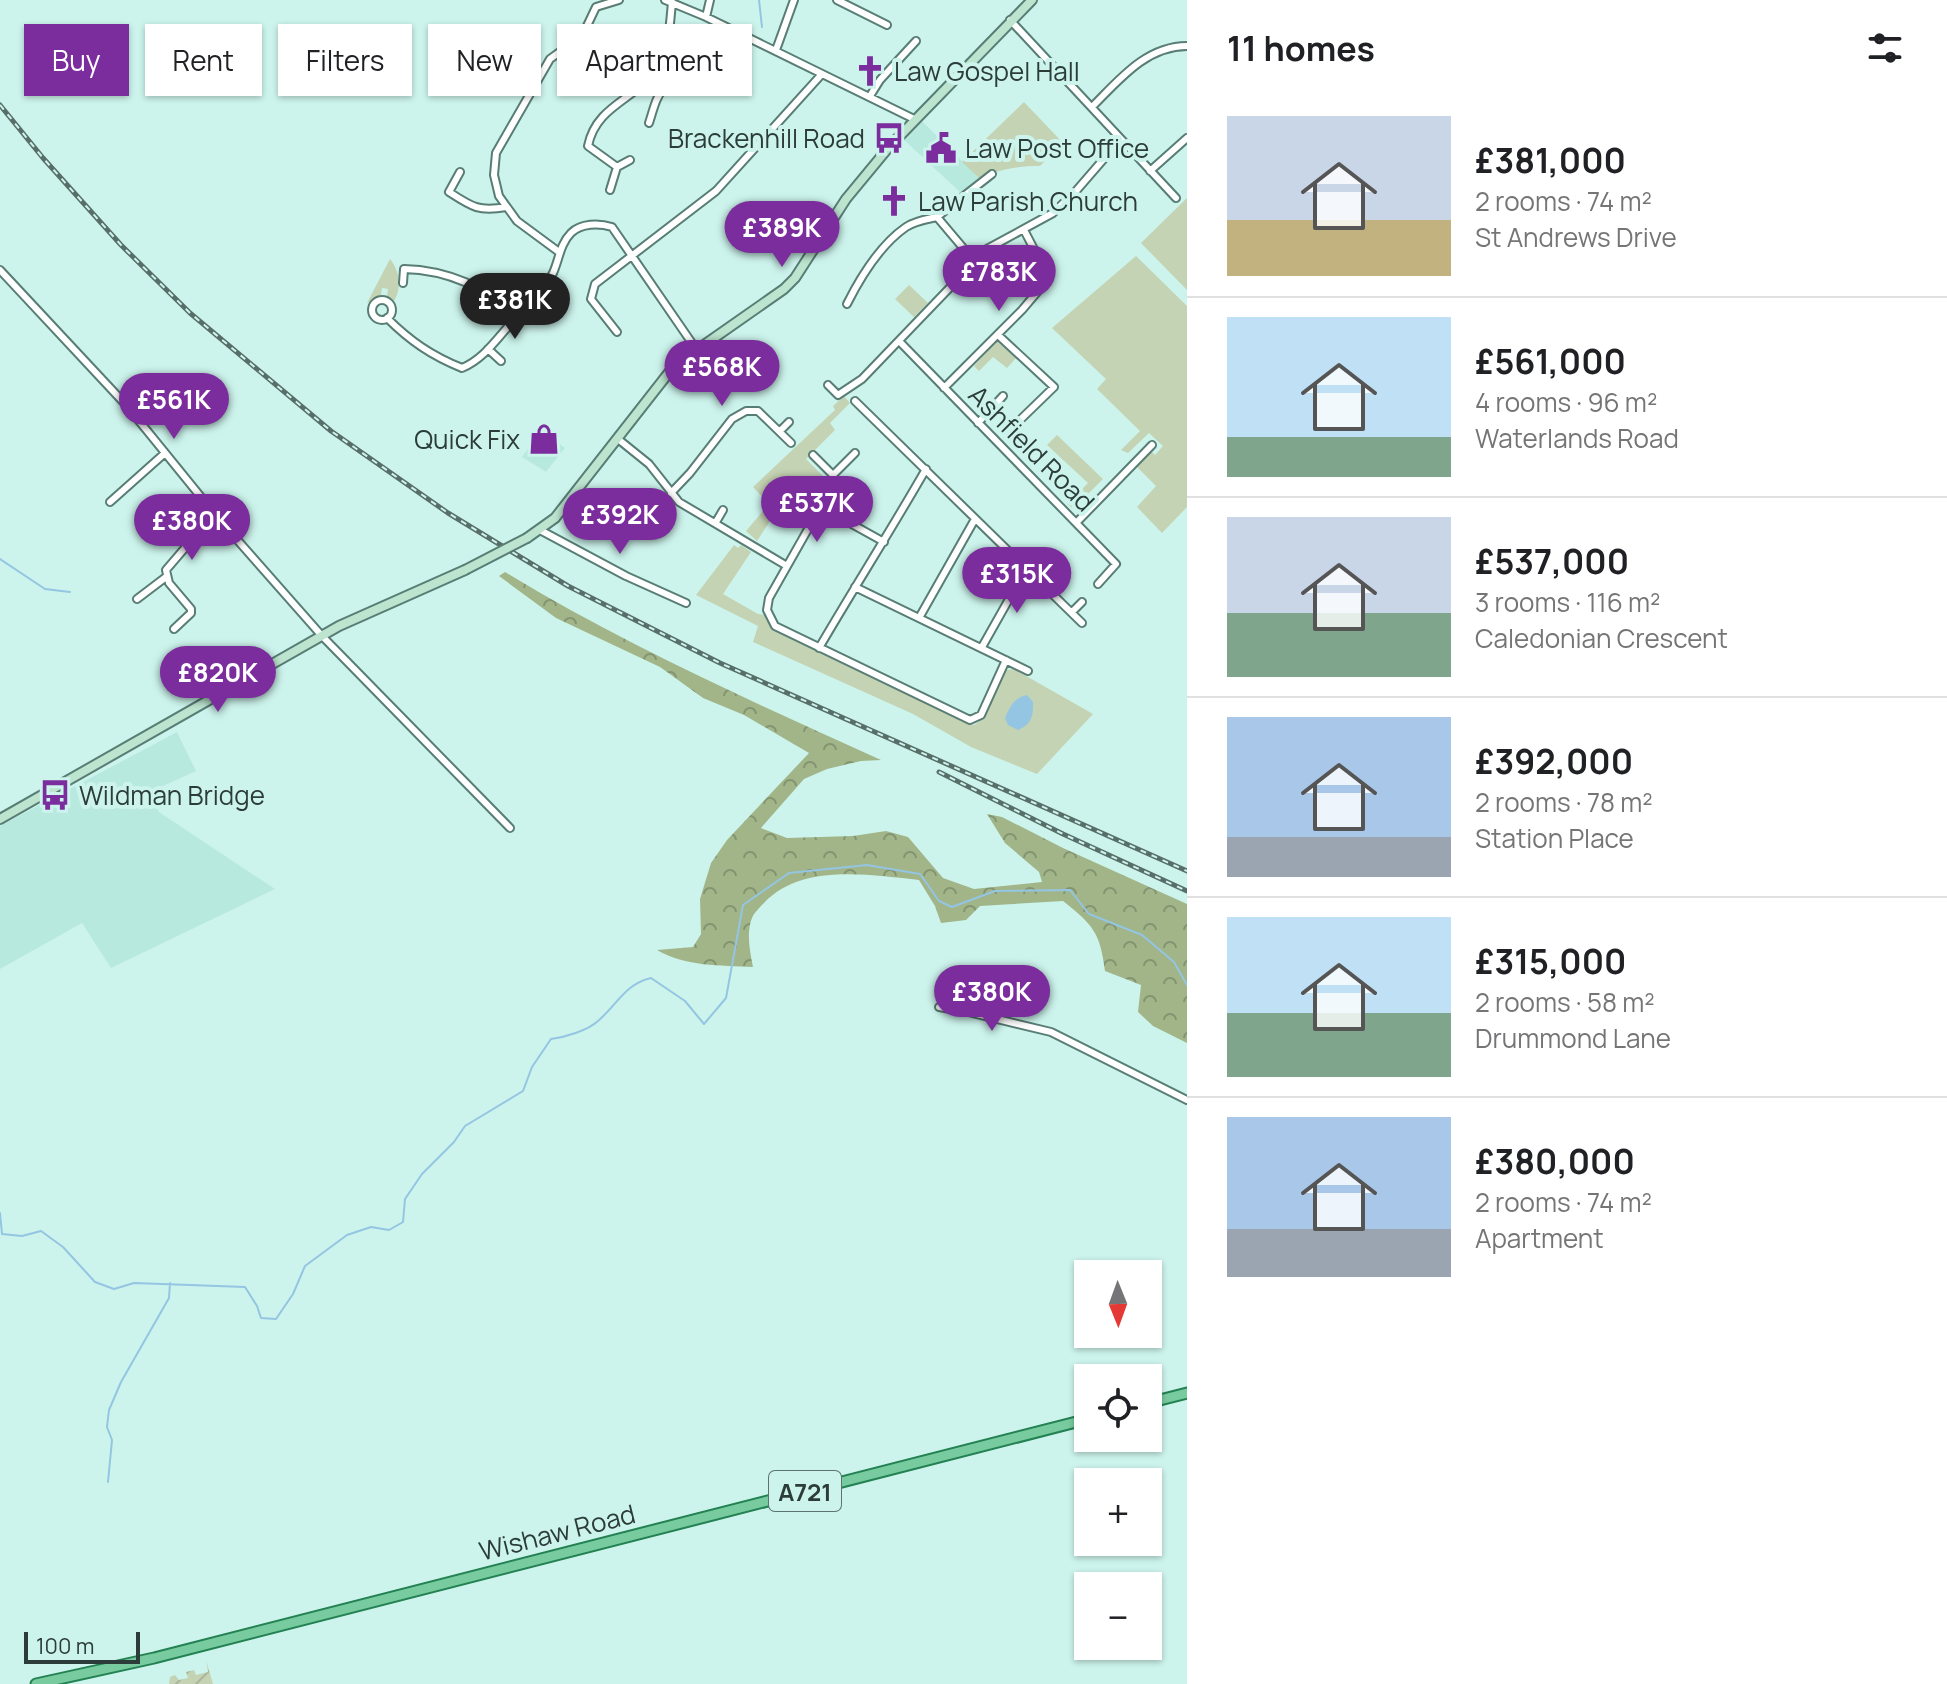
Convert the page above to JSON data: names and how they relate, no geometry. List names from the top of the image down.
{
  "streets": {
    "main road": ["A721", "Wishaw Road"],
    "street": ["Ashfield Road"]
  },
  "places": {
    "church": ["Law Gospel Hall", "Law Parish Church"],
    "bus stop": ["Brackenhill Road", "Wildman Bridge"],
    "public building": ["Law Post Office"],
    "shop": ["Quick Fix"]
  },
  "scale_bar": "100 m",
  "north": "bottom",
  "page": {
    "heading": "11 homes",
    "chip": [
      "Buy",
      "Rent",
      "Filters",
      "New",
      "Apartment"
    ],
    "list": [
      {
        "name": "£381,000",
        "note": "2 rooms · 74 m² · St Andrews Drive"
      },
      {
        "name": "£561,000",
        "note": "4 rooms · 96 m² · Waterlands Road"
      },
      {
        "name": "£537,000",
        "note": "3 rooms · 116 m² · Caledonian Crescent"
      },
      {
        "name": "£392,000",
        "note": "2 rooms · 78 m² · Station Place"
      },
      {
        "name": "£315,000",
        "note": "2 rooms · 58 m² · Drummond Lane"
      },
      {
        "name": "£380,000",
        "note": "2 rooms · 74 m² · Apartment"
      }
    ],
    "price": [
      "£389K",
      "£783K",
      "£381K",
      "£568K",
      "£561K",
      "£537K",
      "£392K",
      "£380K",
      "£315K",
      "£820K",
      "£380K"
    ],
    "map_buttons": ["+", "−"],
    "scale": "100 m"
  }
}
